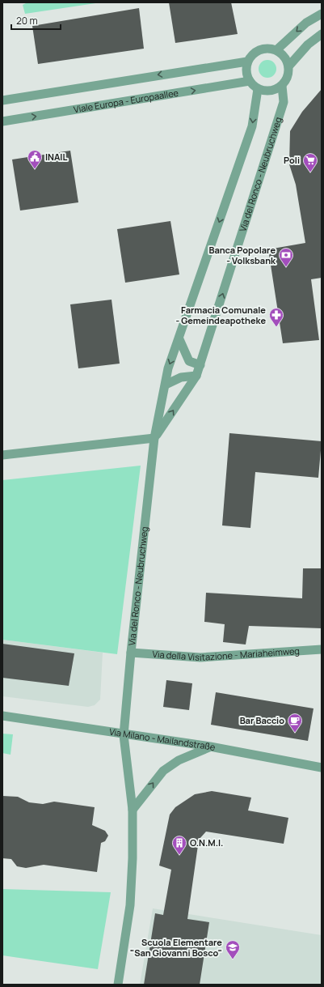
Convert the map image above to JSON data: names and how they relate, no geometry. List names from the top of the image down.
{
  "streets": {
    "street": [
      "Viale Europa - Europaallee",
      "Via del Ronco - Neubruchweg",
      "Via della Visitazione - Mariaheimweg",
      "Via Milano - Mailandstraße"
    ]
  },
  "crossings": [
    ["Viale Europa - Europaallee", "Via del Ronco - Neubruchweg"],
    ["Via del Ronco - Neubruchweg", "Via della Visitazione - Mariaheimweg"],
    ["Via del Ronco - Neubruchweg", "Via Milano - Mailandstraße"]
  ],
  "places": {
    "public building": ["INAIL"],
    "supermarket": ["Poli"],
    "bank": ["Banca Popolare - Volksbank"],
    "pharmacy": ["Farmacia Comunale - Gemeindeapotheke"],
    "cafe": ["Bar Baccio"],
    "building": ["O.N.M.I."],
    "school or university": ["Scuola Elementare \"San Giovanni Bosco\""]
  },
  "scale_bar": "20 m"
}
